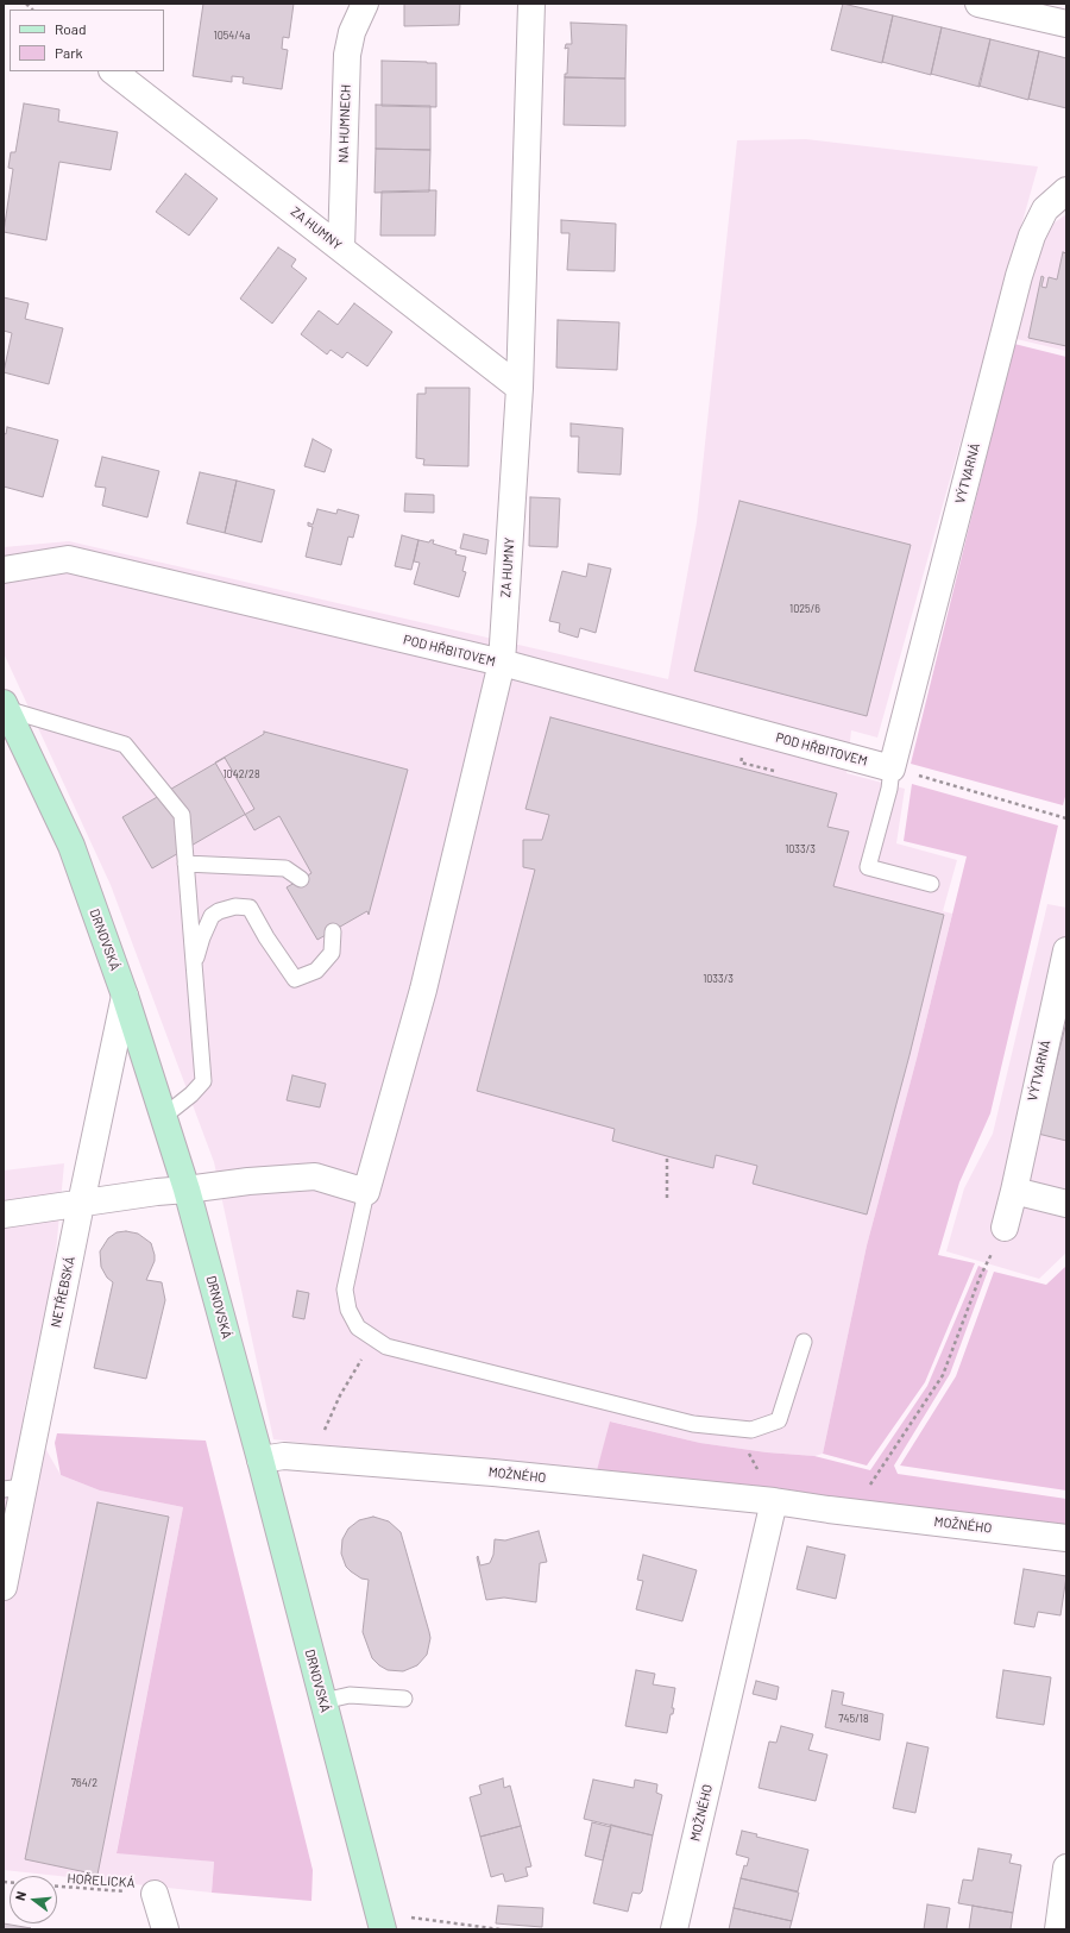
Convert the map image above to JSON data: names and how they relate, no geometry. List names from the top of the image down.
{
  "streets": {
    "main road": ["DRNOVSKÁ"],
    "street": [
      "NA HUMNECH",
      "ZA HUMNY",
      "VÝTVARNÁ",
      "POD HŘBITOVEM",
      "NETŘEBSKÁ",
      "MOŽNÉHO"
    ],
    "path": ["HOŘELICKÁ"]
  },
  "crossings": [
    ["NA HUMNECH", "ZA HUMNY"],
    ["ZA HUMNY", "POD HŘBITOVEM"],
    ["VÝTVARNÁ", "POD HŘBITOVEM"],
    ["DRNOVSKÁ", "NETŘEBSKÁ"],
    ["DRNOVSKÁ", "MOŽNÉHO"]
  ],
  "house_numbers": [
    "1054/4a",
    "1025/6",
    "1042/28",
    "1033/3",
    "1033/3",
    "745/18",
    "764/2"
  ],
  "legend": ["Road", "Park"],
  "north": "left"
}
